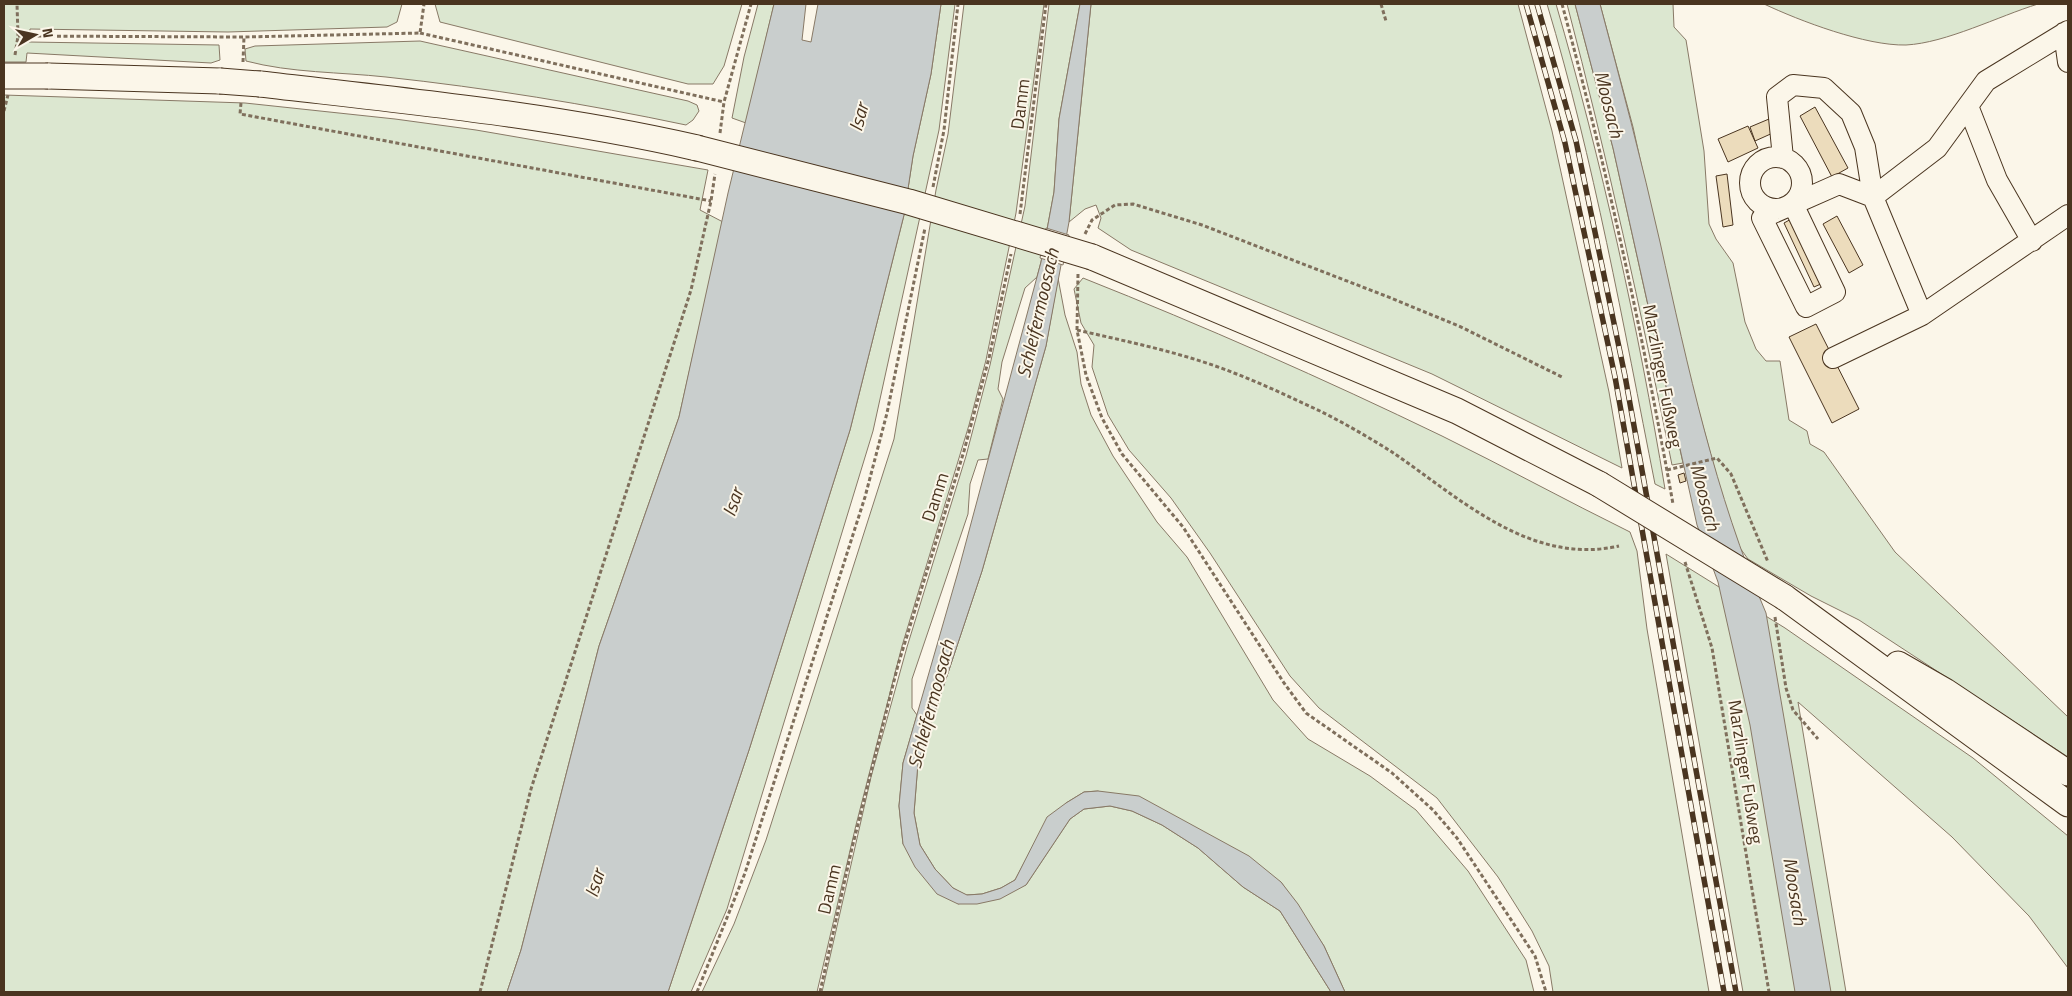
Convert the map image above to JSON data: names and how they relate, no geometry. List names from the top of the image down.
{
  "streets": {
    "path": ["Damm", "Marzlinger Fußweg"]
  },
  "water": ["Moosach", "Isar", "Schleifermoosach"],
  "north": "right"
}
